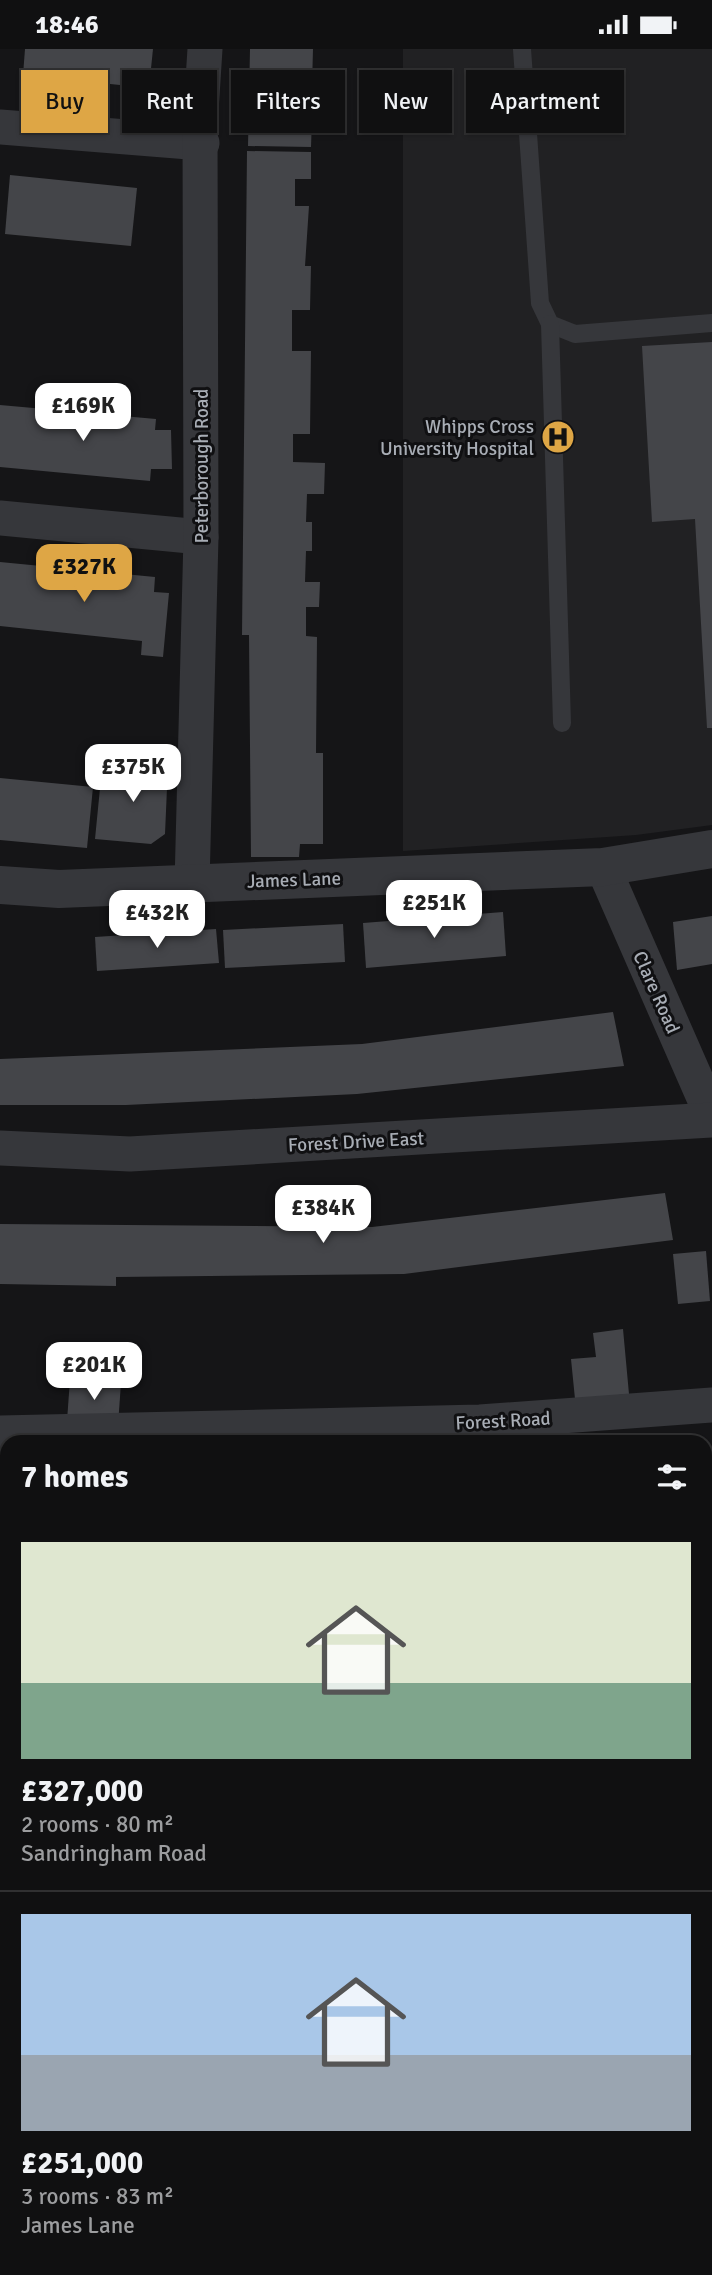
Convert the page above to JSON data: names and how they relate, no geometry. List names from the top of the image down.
{
  "streets": {
    "street": [
      "Peterborough Road",
      "James Lane",
      "Clare Road",
      "Forest Drive East",
      "Forest Road"
    ]
  },
  "crossings": [
    ["Peterborough Road", "James Lane"],
    ["James Lane", "Clare Road"],
    ["Clare Road", "Forest Drive East"]
  ],
  "places": {
    "hospital": ["Whipps Cross University Hospital"]
  },
  "page": {
    "status": "18:46",
    "chip": [
      "Buy",
      "Rent",
      "Filters",
      "New",
      "Apartment"
    ],
    "price": [
      "£169K",
      "£327K",
      "£375K",
      "£251K",
      "£432K",
      "£384K",
      "£201K"
    ],
    "heading": "7 homes",
    "list": [
      {
        "name": "£327,000",
        "note": "2 rooms · 80 m² · Sandringham Road"
      },
      {
        "name": "£251,000",
        "note": "3 rooms · 83 m² · James Lane"
      }
    ]
  }
}
